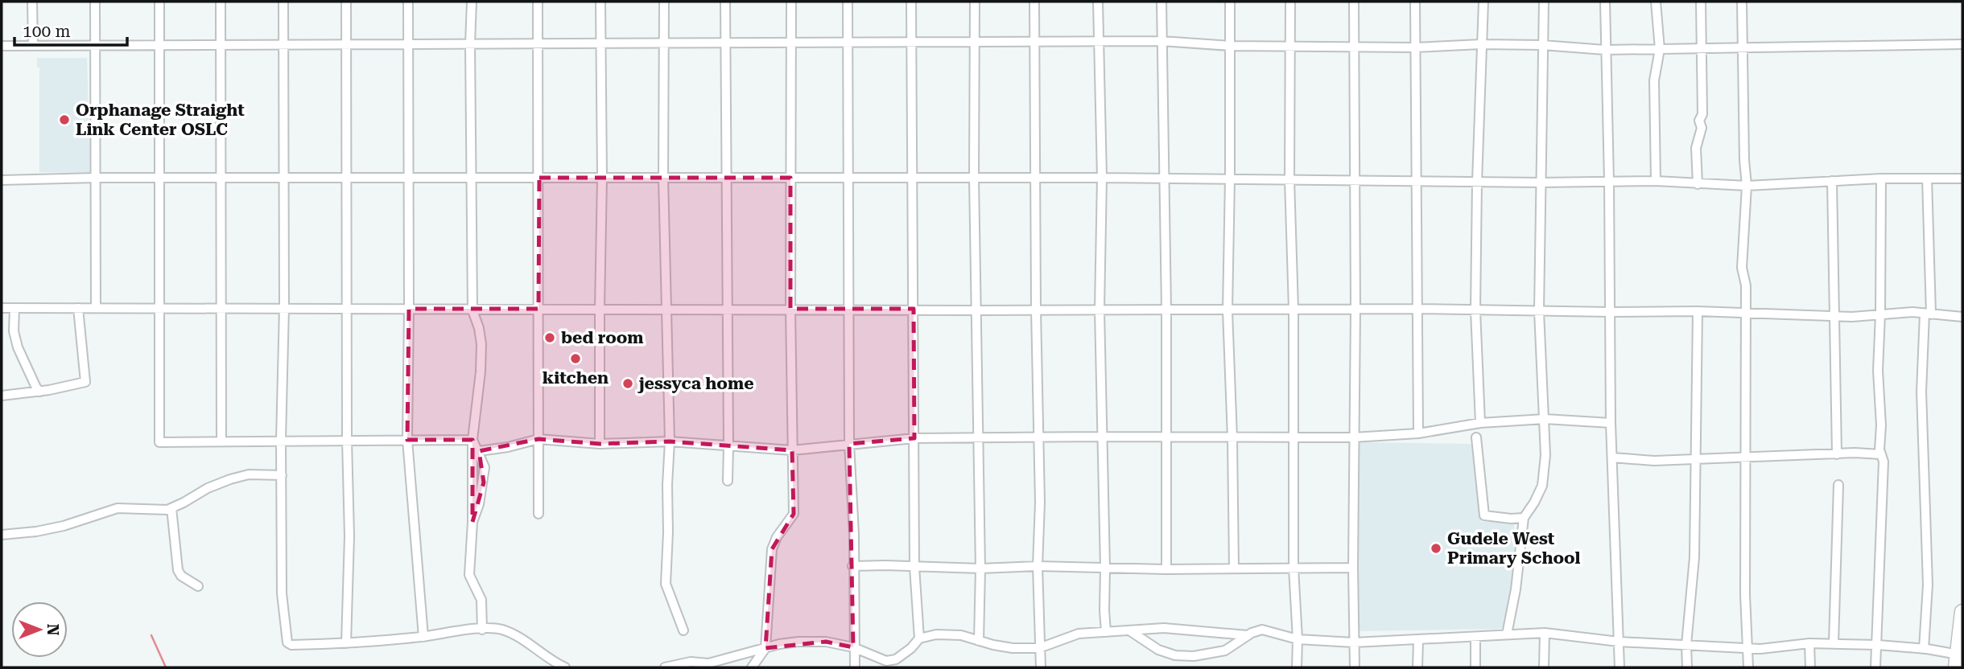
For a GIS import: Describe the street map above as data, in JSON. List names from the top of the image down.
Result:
{
  "places": [
    "Orphanage Straight Link Center OSLC",
    "bed room",
    "kitchen",
    "jessyca home",
    "Gudele West Primary School"
  ],
  "scale_bar": "100 m",
  "north": "right"
}
